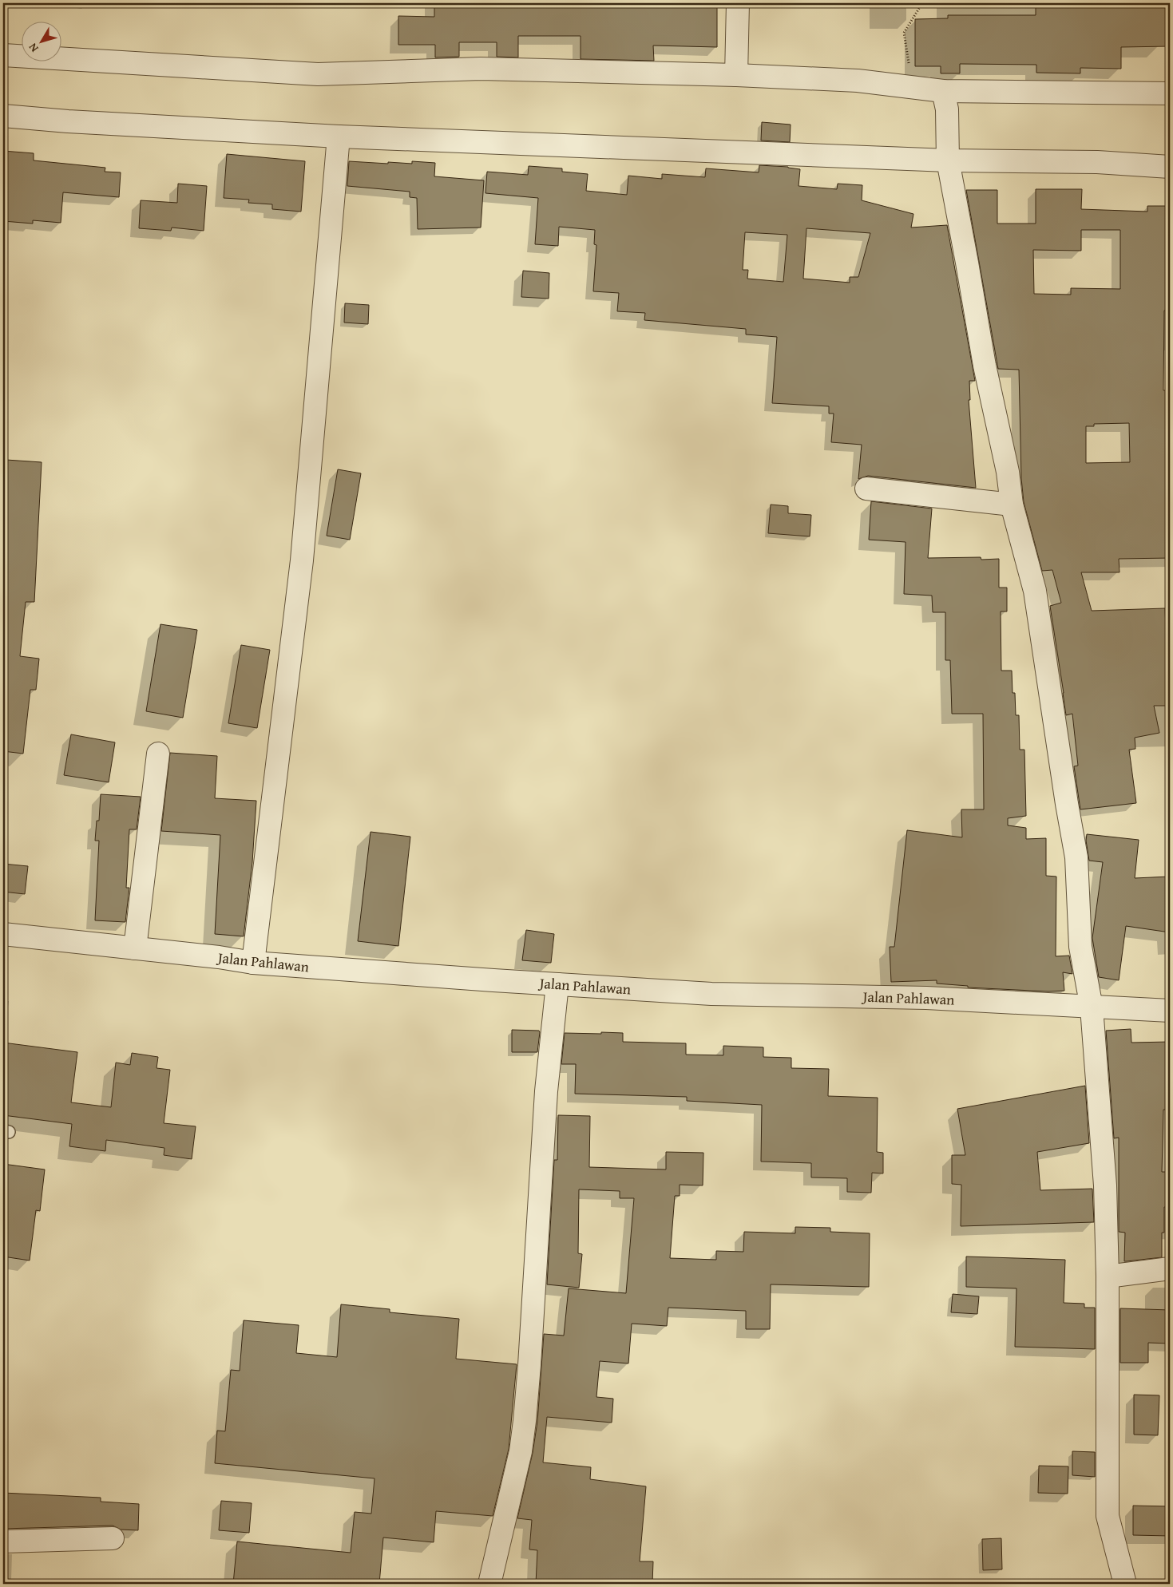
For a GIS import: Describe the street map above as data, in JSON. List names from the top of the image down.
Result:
{
  "streets": {
    "street": ["Jalan Pahlawan"]
  },
  "north": "bottom left"
}
